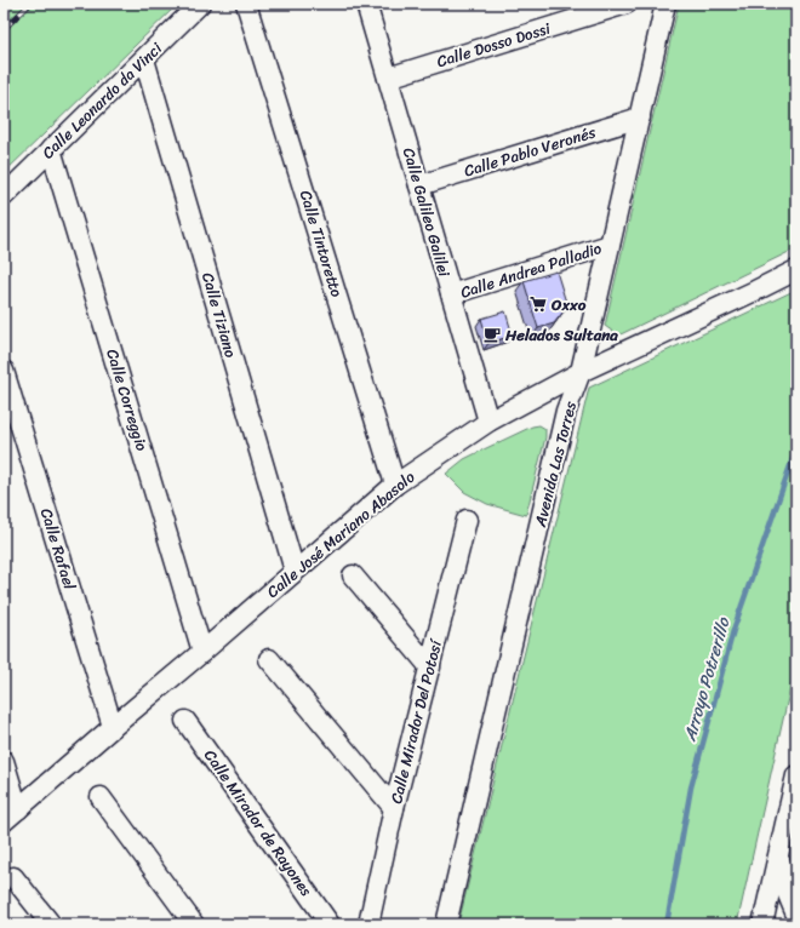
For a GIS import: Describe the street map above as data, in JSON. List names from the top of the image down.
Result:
{
  "streets": {
    "street": [
      "Calle Dosso Dossi",
      "Calle Leonardo da Vinci",
      "Calle Pablo Veronés",
      "Calle Galileo Galilei",
      "Calle Tintoretto",
      "Calle Andrea Palladio",
      "Calle Tiziano",
      "Calle Correggio",
      "Avenida Las Torres",
      "Calle José Mariano Abasolo",
      "Calle Rafael",
      "Calle Mirador Del Potosí",
      "Calle Mirador de Rayones"
    ]
  },
  "crossings": [
    ["Calle Dosso Dossi", "Calle Galileo Galilei"],
    ["Calle Leonardo da Vinci", "Calle Tiziano"],
    ["Calle Leonardo da Vinci", "Calle Correggio"],
    ["Calle Pablo Veronés", "Calle Galileo Galilei"],
    ["Calle Pablo Veronés", "Avenida Las Torres"],
    ["Calle Galileo Galilei", "Calle Andrea Palladio"],
    ["Calle Galileo Galilei", "Calle José Mariano Abasolo"],
    ["Calle Tintoretto", "Calle José Mariano Abasolo"],
    ["Calle Andrea Palladio", "Avenida Las Torres"],
    ["Calle Tiziano", "Calle José Mariano Abasolo"],
    ["Calle Correggio", "Calle José Mariano Abasolo"],
    ["Avenida Las Torres", "Calle José Mariano Abasolo"],
    ["Calle José Mariano Abasolo", "Calle Rafael"]
  ],
  "water": ["Arroyo Potrerillo"],
  "places": {
    "supermarket": ["Oxxo"],
    "cafe": ["Helados Sultana"]
  }
}
